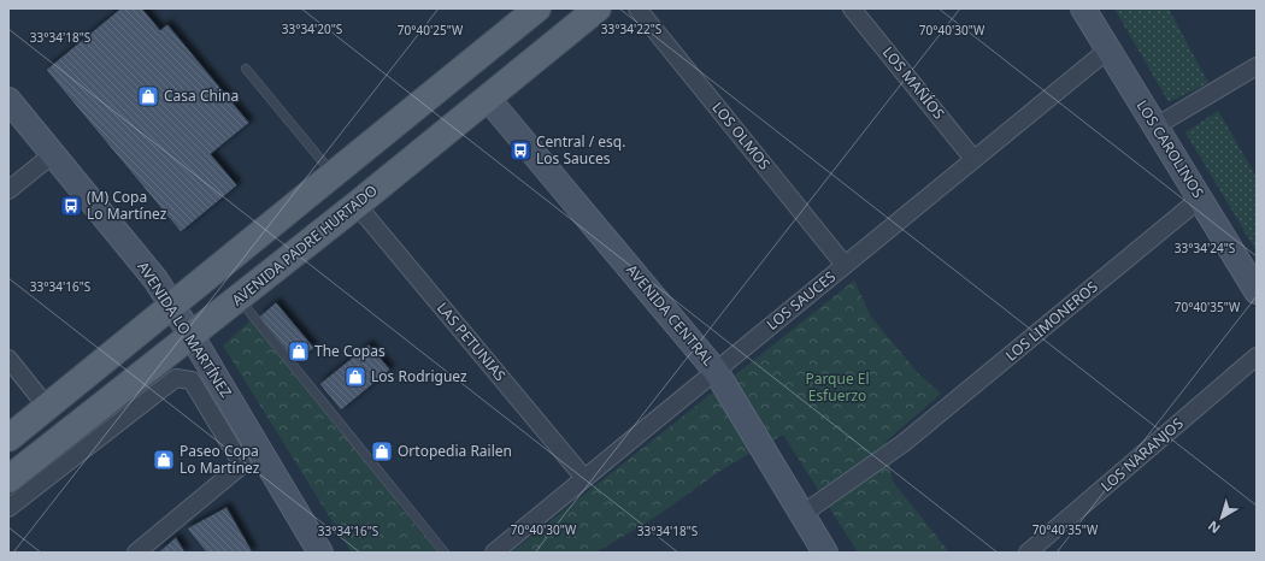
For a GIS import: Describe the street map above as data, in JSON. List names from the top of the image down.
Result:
{
  "streets": {
    "main road": [
      "LOS CAROLINOS",
      "AVENIDA PADRE HURTADO",
      "AVENIDA CENTRAL",
      "AVENIDA LO MARTÍNEZ"
    ],
    "street": [
      "LOS MAÑÍOS",
      "LOS OLMOS",
      "LOS SAUCES",
      "LOS LIMONEROS",
      "LAS PETUNIAS",
      "LOS NARANJOS"
    ]
  },
  "crossings": [
    ["LOS MAÑÍOS", "LOS SAUCES"],
    ["LOS OLMOS", "LOS SAUCES"],
    ["LOS CAROLINOS", "LOS SAUCES"],
    ["LOS CAROLINOS", "LOS LIMONEROS"],
    ["AVENIDA PADRE HURTADO", "AVENIDA CENTRAL"],
    ["AVENIDA PADRE HURTADO", "AVENIDA LO MARTÍNEZ"],
    ["AVENIDA PADRE HURTADO", "LAS PETUNIAS"],
    ["LOS SAUCES", "AVENIDA CENTRAL"],
    ["LOS SAUCES", "LAS PETUNIAS"],
    ["AVENIDA CENTRAL", "LOS LIMONEROS"]
  ],
  "parks": ["Parque El Esfuerzo"],
  "places": {
    "shop": [
      "Casa China",
      "The Copas",
      "Los Rodriguez",
      "Ortopedia Railen",
      "Paseo Copa Lo Martínez"
    ],
    "bus stop": ["Central / esq. Los Sauces", "(M) Copa Lo Martínez"]
  },
  "north": "bottom left",
  "coordinates": [
    "33°34'20\"S",
    "33°34'22\"S",
    "70°40'25\"W",
    "70°40'30\"W",
    "33°34'18\"S",
    "33°34'24\"S",
    "33°34'16\"S",
    "70°40'35\"W"
  ]
}
